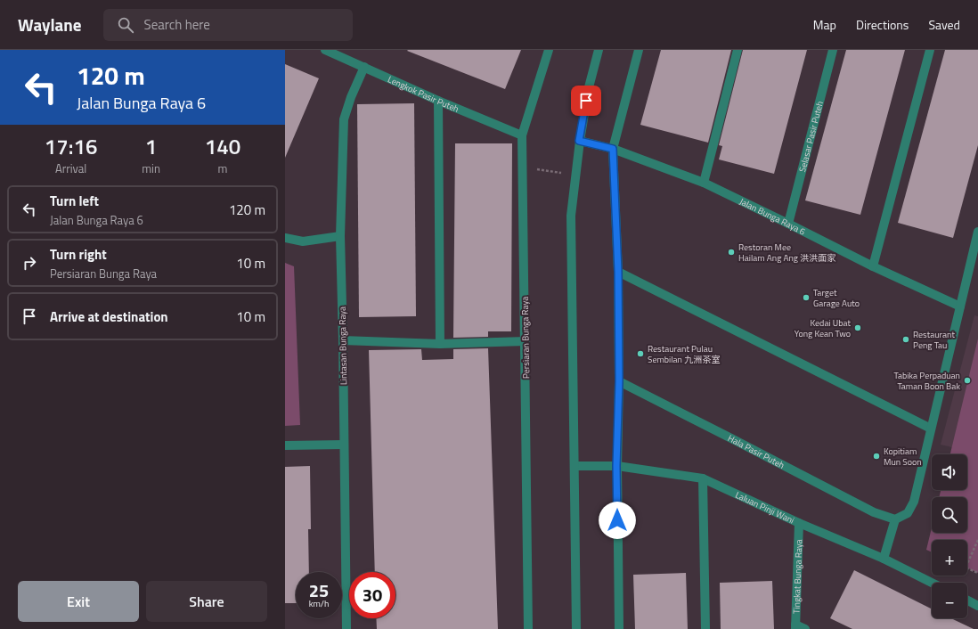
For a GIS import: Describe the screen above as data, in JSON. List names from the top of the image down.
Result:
{
  "streets": {
    "street": [
      "Lengkok Pasir Puteh",
      "Selasar Pasir Puteh",
      "Jalan Bunga Raya 6",
      "Persiaran Bunga Raya",
      "Lintasan Bunga Raya",
      "Hala Pasir Puteh",
      "Laluan Pinji Wani",
      "Tingkat Bunga Raya"
    ]
  },
  "crossings": [
    ["Lengkok Pasir Puteh", "Persiaran Bunga Raya"],
    ["Lengkok Pasir Puteh", "Lintasan Bunga Raya"],
    ["Selasar Pasir Puteh", "Jalan Bunga Raya 6"],
    ["Laluan Pinji Wani", "Tingkat Bunga Raya"]
  ],
  "places": [
    "Restoran Mee Hailam Ang Ang 洪洪面家",
    "Target Garage Auto",
    "Kedai Ubat Yong Kean Two",
    "Restaurant Peng Tau",
    "Restaurant Pulau Sembilan 九洲茶室",
    "Tabika Perpaduan Taman Boon Bak",
    "Kopitiam Mun Soon"
  ],
  "page": {
    "header": "Waylane",
    "search": "Search here",
    "nav": ["Map", "Directions", "Saved"],
    "turn": ["120 m", "Jalan Bunga Raya 6"],
    "eta": [
      "17:16",
      "Arrival",
      "1",
      "min",
      "140",
      "m"
    ],
    "list": [
      {
        "name": "Turn left",
        "note": "Jalan Bunga Raya 6",
        "value": "120 m"
      },
      {
        "name": "Turn right",
        "note": "Persiaran Bunga Raya",
        "value": "10 m"
      },
      {
        "name": "Arrive at destination",
        "value": "10 m"
      }
    ],
    "map_buttons": ["+", "−"],
    "speed": "25 km/h",
    "limit": "30",
    "buttons": ["Exit", "Share"]
  }
}
